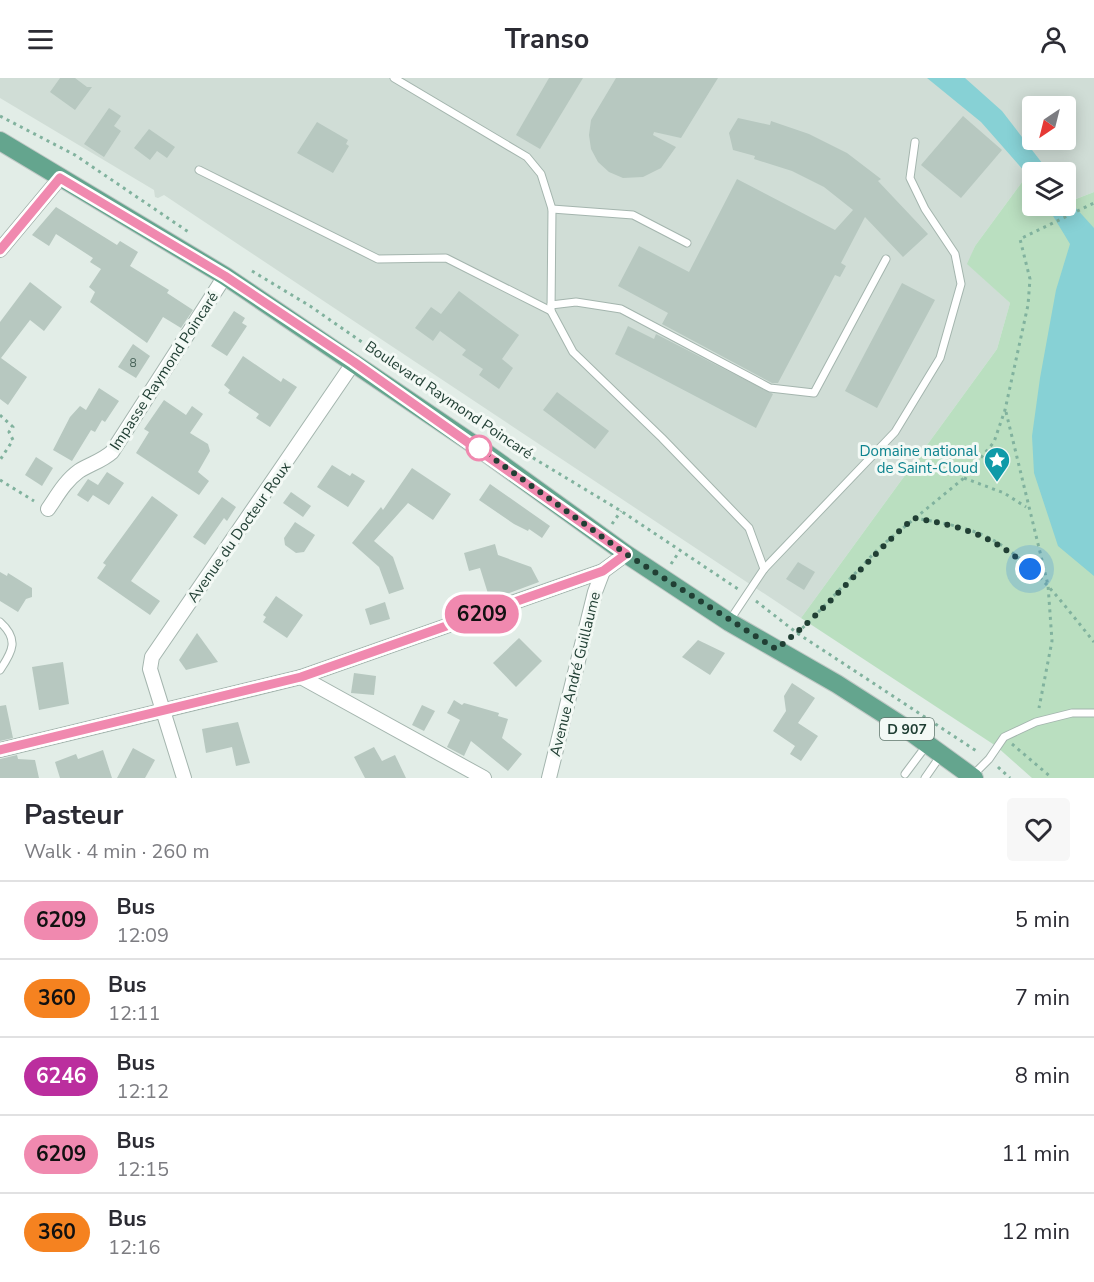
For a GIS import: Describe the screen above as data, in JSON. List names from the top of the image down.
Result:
{
  "streets": {
    "main road": ["Boulevard Raymond Poincaré", "D 907"],
    "street": ["Impasse Raymond Poincaré", "Avenue du Docteur Roux", "Avenue André Guillaume"]
  },
  "crossings": [
    ["Impasse Raymond Poincaré", "Boulevard Raymond Poincaré"],
    ["Boulevard Raymond Poincaré", "Avenue du Docteur Roux"]
  ],
  "places": {
    "place": ["Domaine national de Saint-Cloud"]
  },
  "lines": ["bus line 6209"],
  "house_numbers": ["8"],
  "north": "bottom left",
  "page": {
    "header": "Transo",
    "on_map": "6209",
    "heading": ["Pasteur", "Walk · 4 min · 260 m"],
    "list": [
      {
        "mark": "6209",
        "name": "Bus",
        "note": "12:09",
        "value": "5 min"
      },
      {
        "mark": "360",
        "name": "Bus",
        "note": "12:11",
        "value": "7 min"
      },
      {
        "mark": "6246",
        "name": "Bus",
        "note": "12:12",
        "value": "8 min"
      },
      {
        "mark": "6209",
        "name": "Bus",
        "note": "12:15",
        "value": "11 min"
      },
      {
        "mark": "360",
        "name": "Bus",
        "note": "12:16",
        "value": "12 min"
      }
    ]
  }
}
